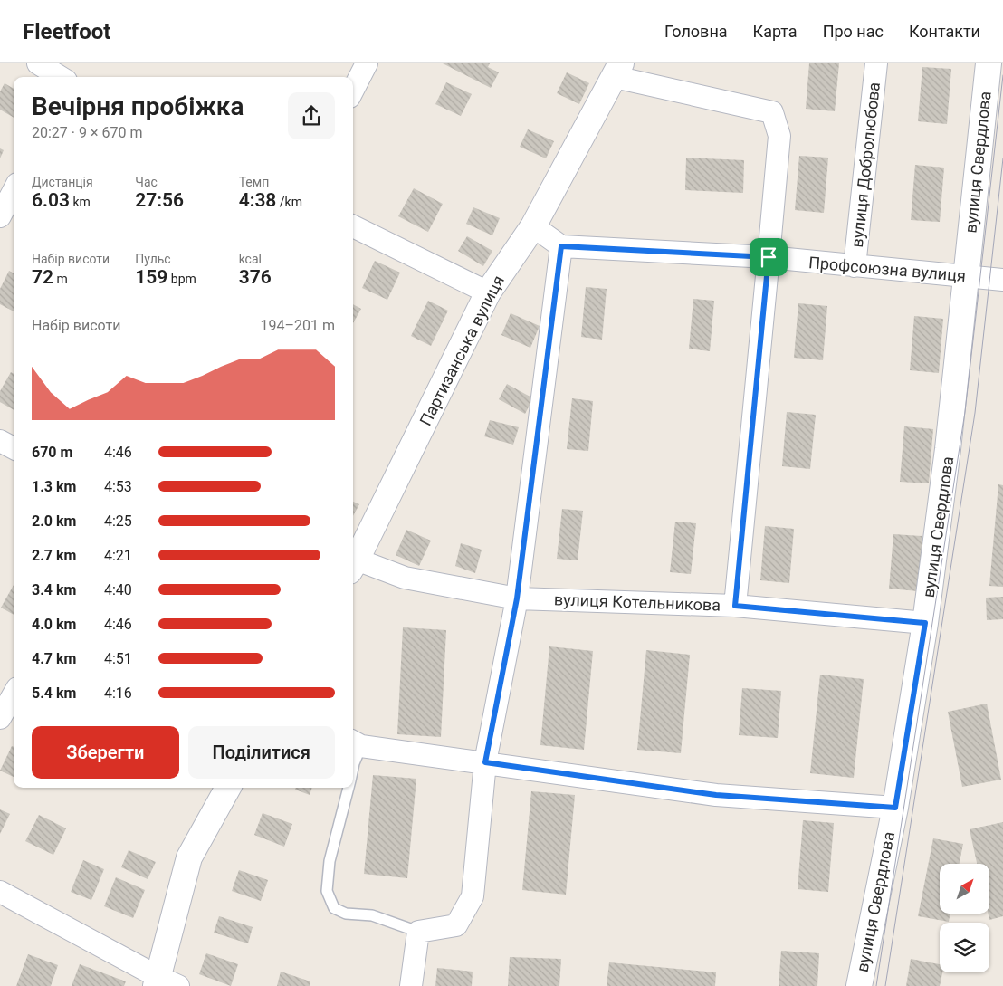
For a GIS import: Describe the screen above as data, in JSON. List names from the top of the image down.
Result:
{
  "streets": {
    "street": [
      "вулиця Свердлова",
      "вулиця Добролюбова",
      "Профсоюзна вулиця",
      "Партизанська вулиця",
      "вулиця Котельникова"
    ]
  },
  "crossings": [
    ["вулиця Свердлова", "Профсоюзна вулиця"],
    ["вулиця Свердлова", "вулиця Котельникова"],
    ["вулиця Добролюбова", "Профсоюзна вулиця"],
    ["Партизанська вулиця", "вулиця Котельникова"]
  ],
  "north": "top right",
  "page": {
    "header": "Fleetfoot",
    "nav": [
      "Головна",
      "Карта",
      "Про нас",
      "Контакти"
    ],
    "heading": ["Вечірня пробіжка", "20:27 · 9 × 670 m"],
    "stats": [
      ["Дистанція", "6.03 km"],
      ["Час", "27:56"],
      ["Темп", "4:38 /km"],
      ["Набір висоти", "72 m"],
      ["Пульс", "159 bpm"],
      ["kcal", "376"]
    ],
    "chart": ["Набір висоти", "194–201 m"],
    "list": [
      {
        "name": "670 m",
        "note": "4:46"
      },
      {
        "name": "1.3 km",
        "note": "4:53"
      },
      {
        "name": "2.0 km",
        "note": "4:25"
      },
      {
        "name": "2.7 km",
        "note": "4:21"
      },
      {
        "name": "3.4 km",
        "note": "4:40"
      },
      {
        "name": "4.0 km",
        "note": "4:46"
      },
      {
        "name": "4.7 km",
        "note": "4:51"
      },
      {
        "name": "5.4 km",
        "note": "4:16"
      }
    ],
    "buttons": ["Зберегти", "Поділитися"]
  }
}
